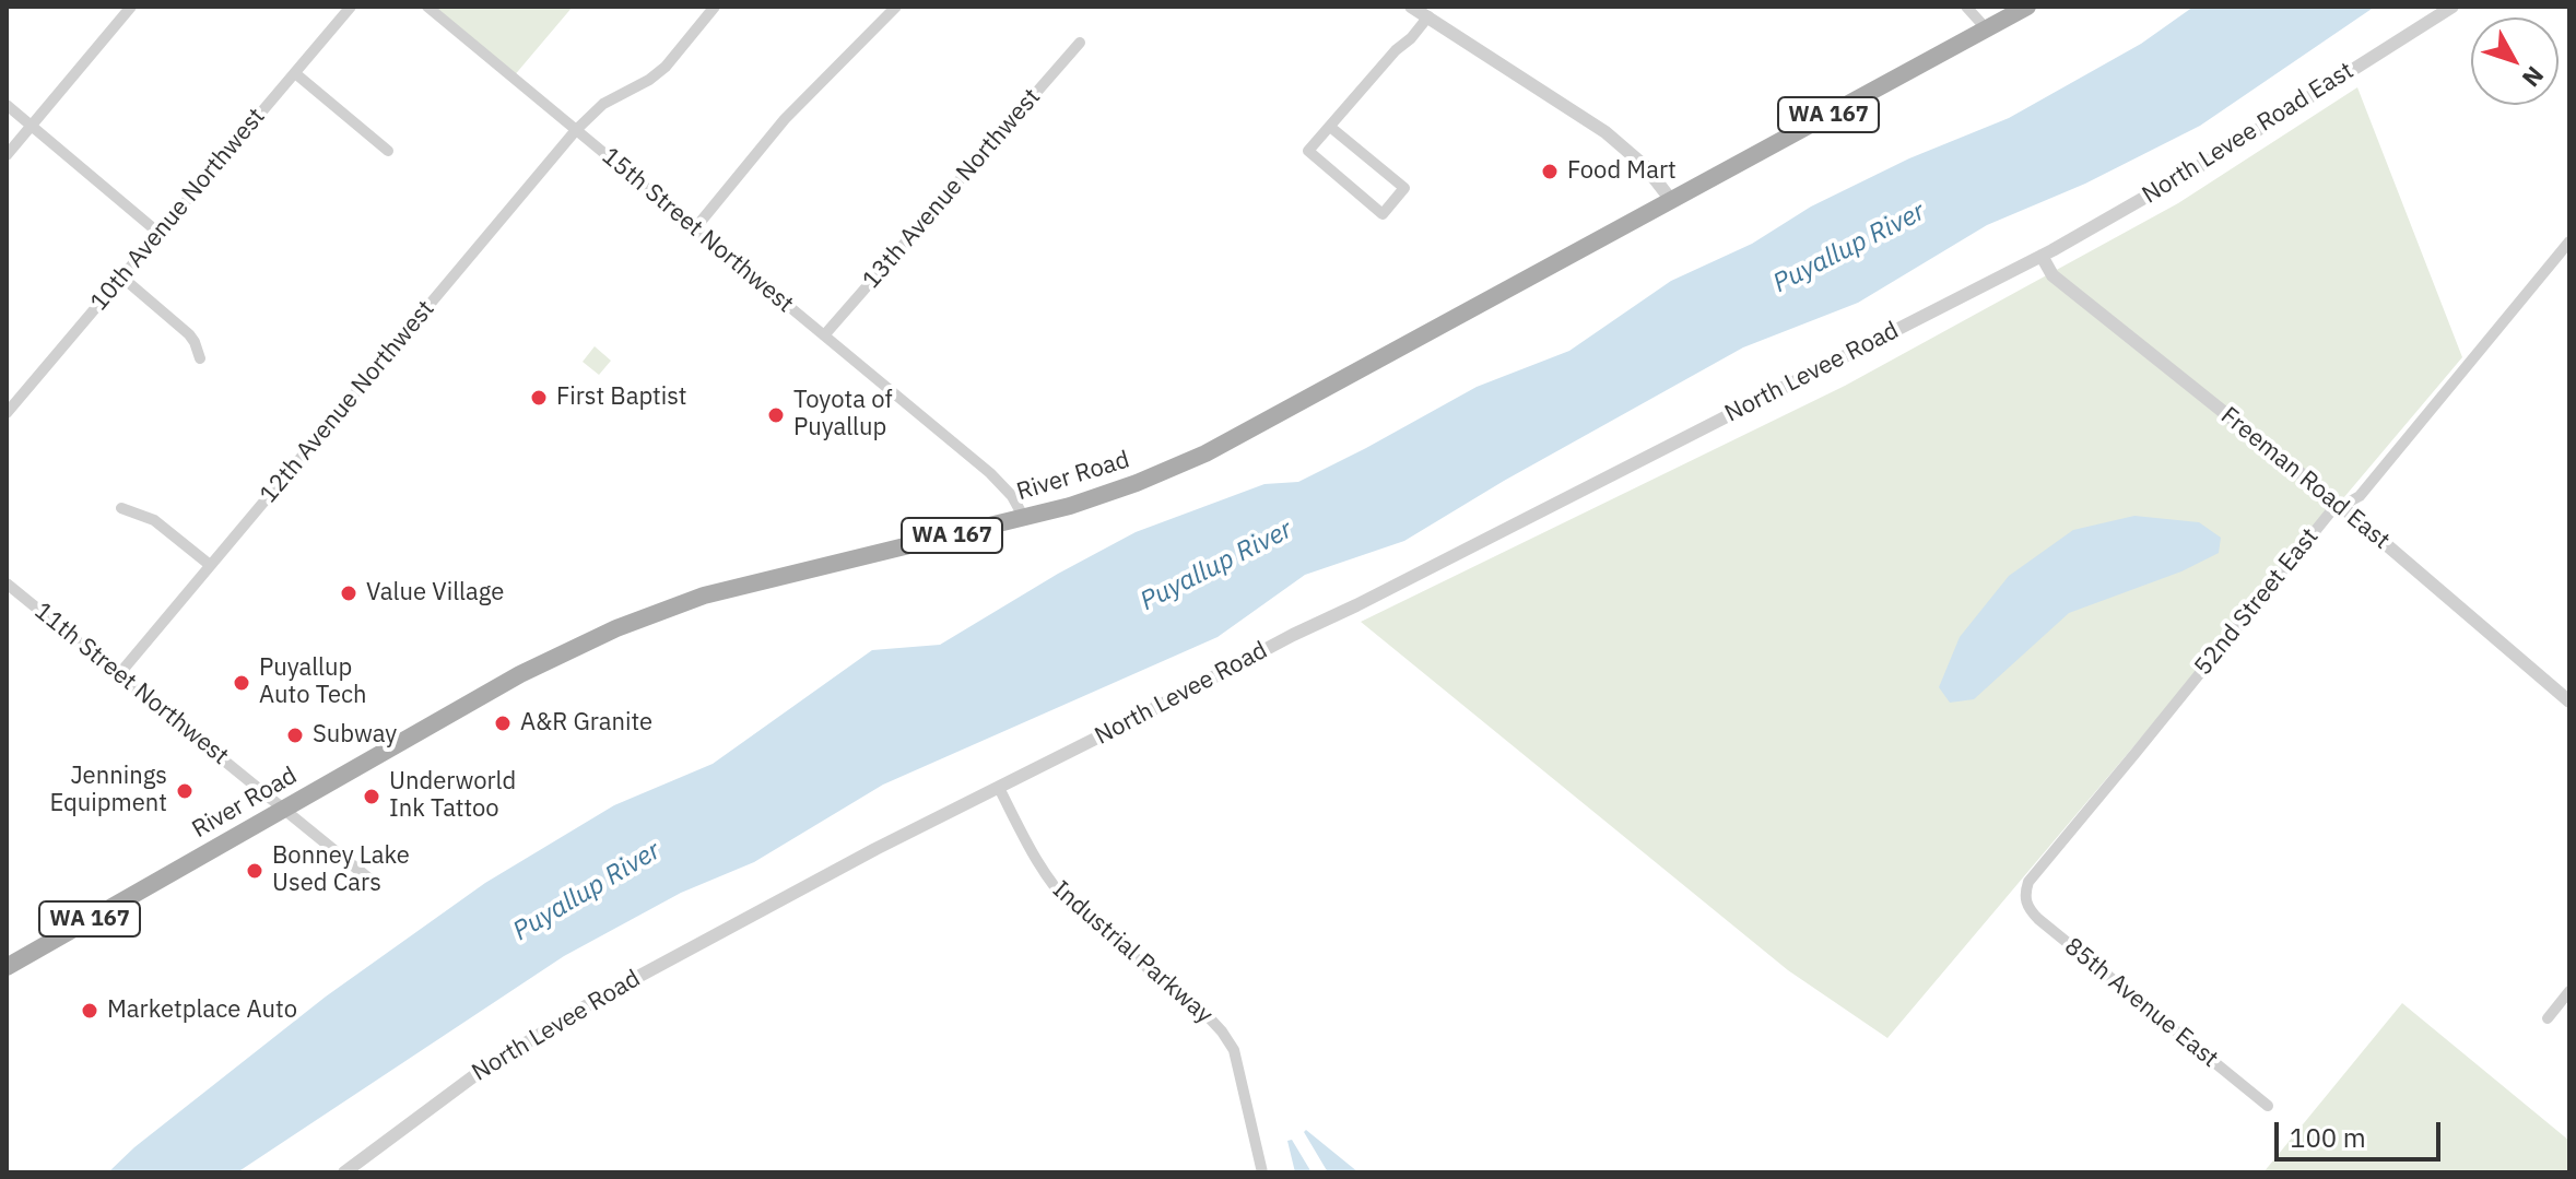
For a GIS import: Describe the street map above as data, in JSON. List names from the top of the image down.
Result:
{
  "streets": {
    "main road": ["WA 167", "River Road"],
    "street": [
      "North Levee Road East",
      "13th Avenue Northwest",
      "10th Avenue Northwest",
      "15th Street Northwest",
      "North Levee Road",
      "12th Avenue Northwest",
      "Freeman Road East",
      "52nd Street East",
      "11th Street Northwest",
      "Industrial Parkway",
      "85th Avenue East"
    ]
  },
  "crossings": [
    ["WA 167", "River Road"],
    ["North Levee Road East", "North Levee Road"],
    ["North Levee Road East", "Freeman Road East"],
    ["13th Avenue Northwest", "15th Street Northwest"],
    ["15th Street Northwest", "12th Avenue Northwest"],
    ["15th Street Northwest", "River Road"],
    ["North Levee Road", "Freeman Road East"],
    ["North Levee Road", "Industrial Parkway"],
    ["12th Avenue Northwest", "11th Street Northwest"],
    ["River Road", "11th Street Northwest"],
    ["Freeman Road East", "52nd Street East"],
    ["52nd Street East", "85th Avenue East"]
  ],
  "water": ["Puyallup River"],
  "places": [
    "Food Mart",
    "First Baptist",
    "Toyota of Puyallup",
    "Value Village",
    "Puyallup Auto Tech",
    "A&R Granite",
    "Subway",
    "Jennings Equipment",
    "Underworld Ink Tattoo",
    "Bonney Lake Used Cars",
    "Marketplace Auto"
  ],
  "scale_bar": "100 m",
  "north": "bottom right"
}
